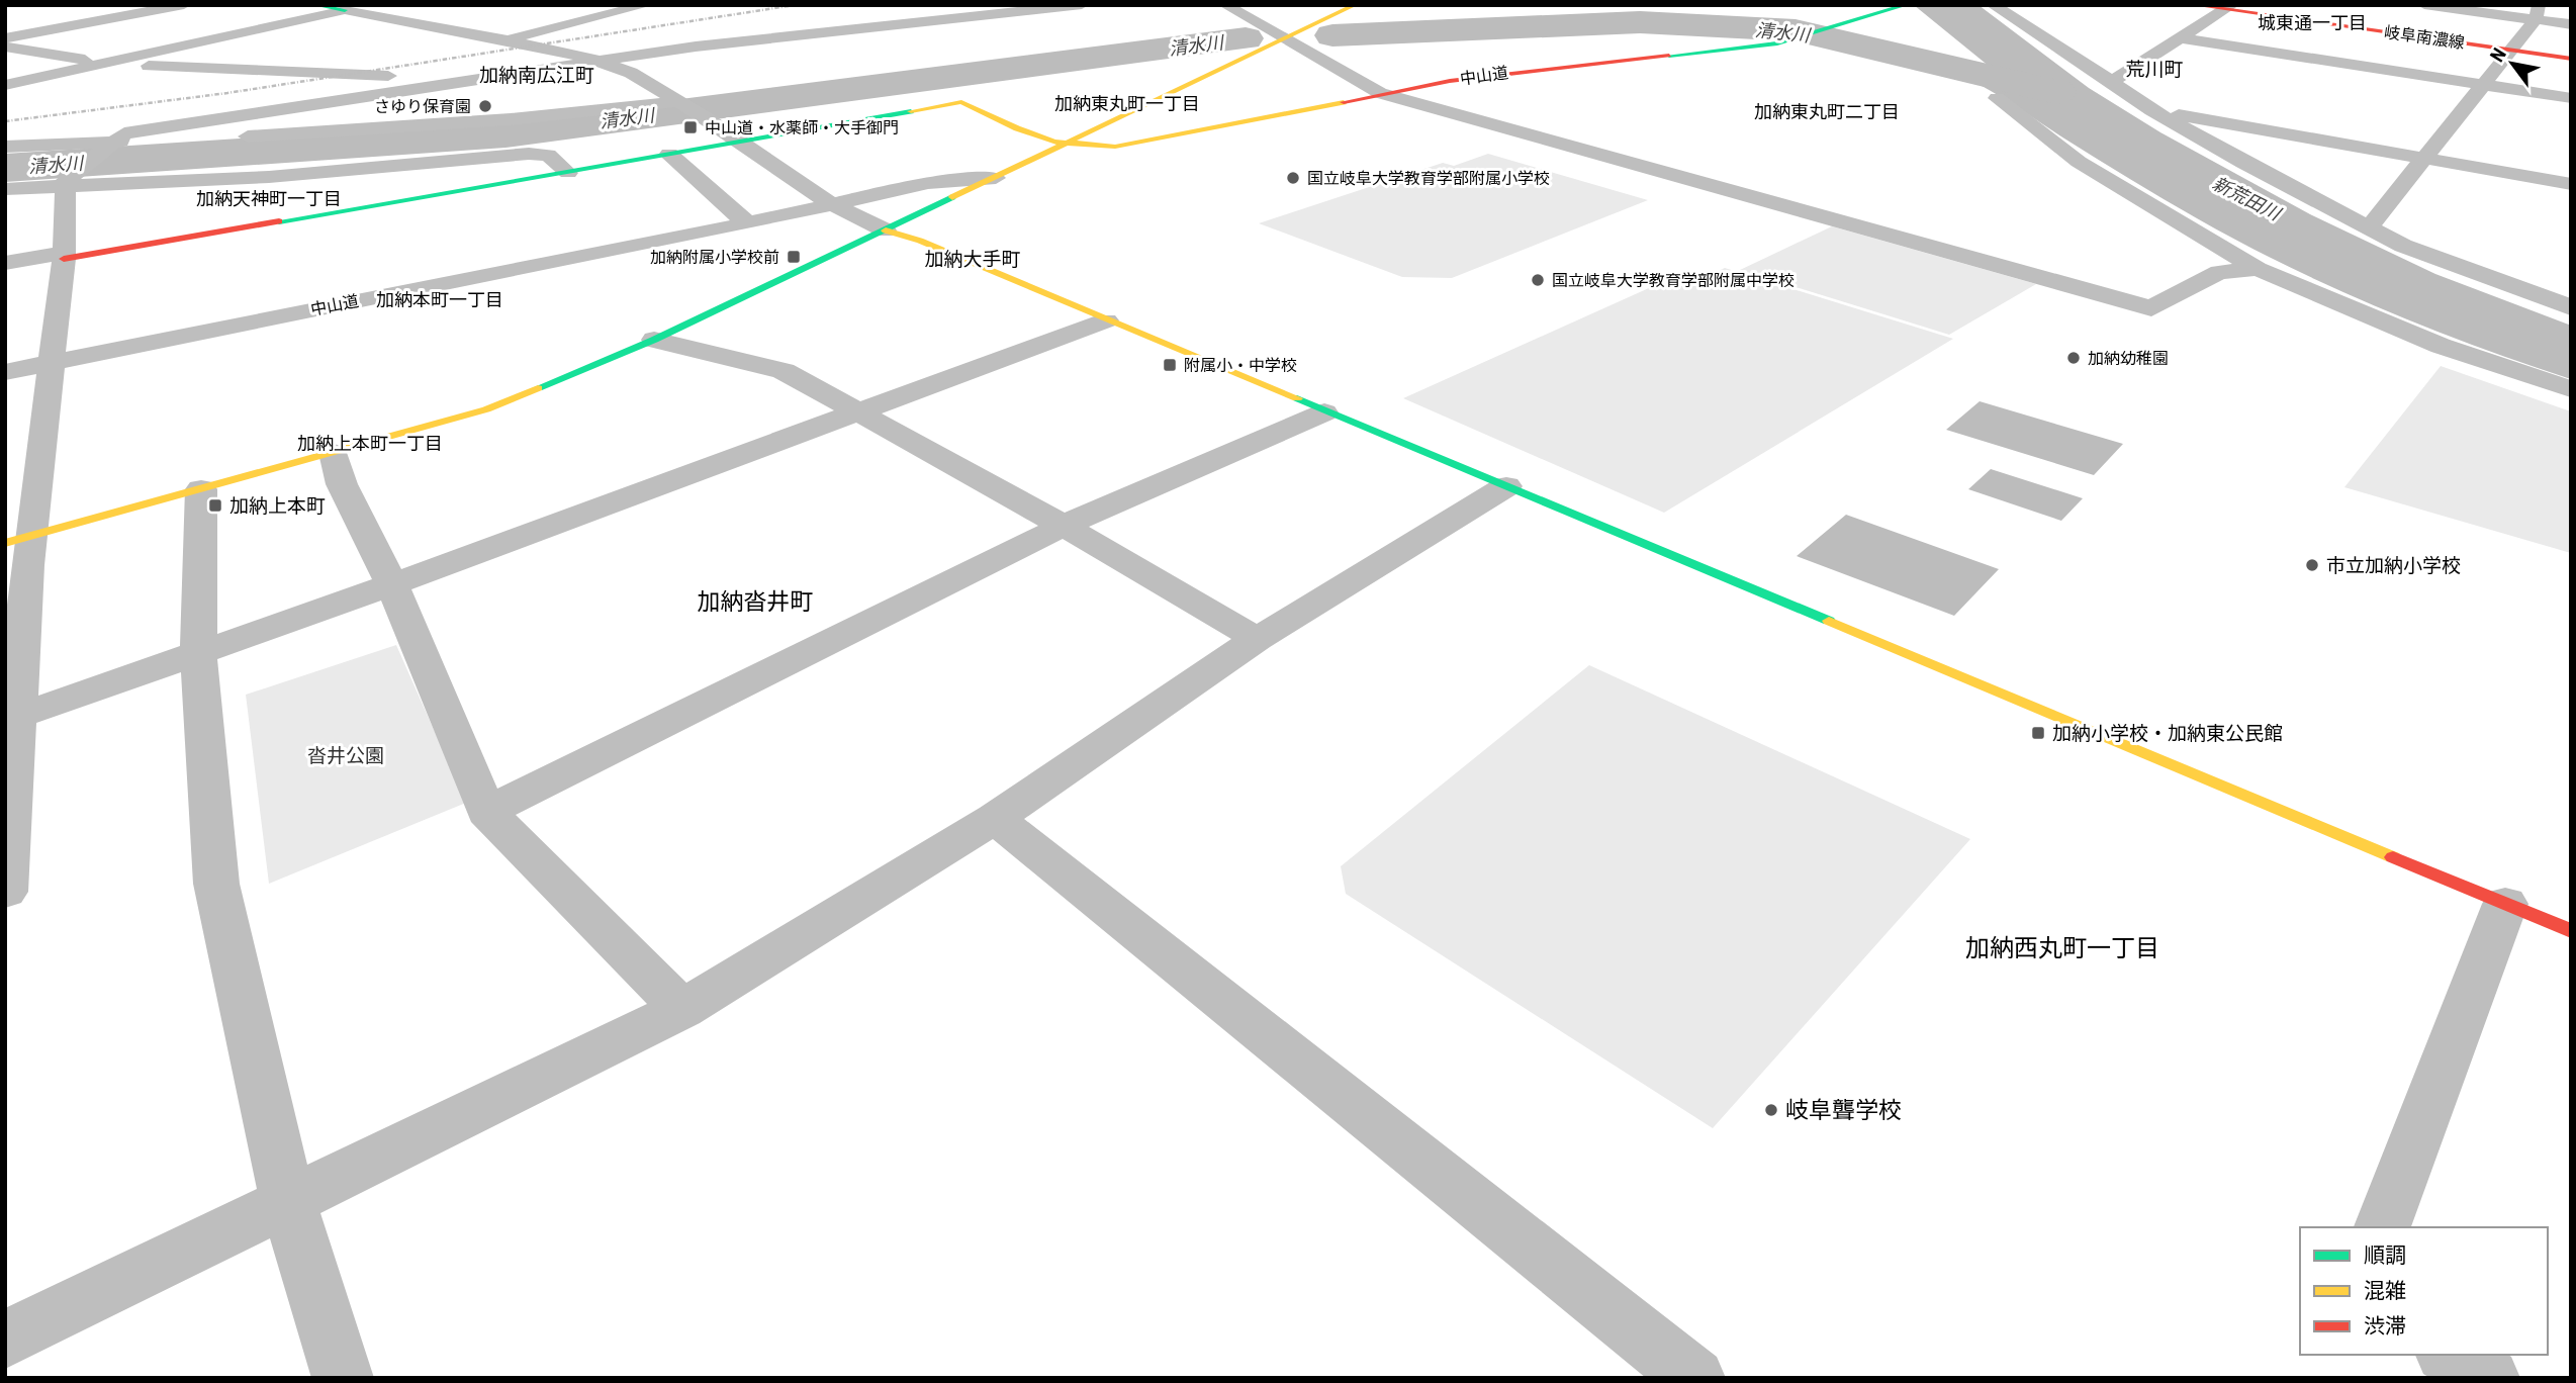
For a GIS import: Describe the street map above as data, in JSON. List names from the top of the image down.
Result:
{
  "streets": {
    "street": ["岐阜南濃線", "中山道"]
  },
  "districts": [
    "城東通一丁目",
    "荒川町",
    "加納南広江町",
    "加納東丸町一丁目",
    "加納東丸町二丁目",
    "加納天神町一丁目",
    "加納大手町",
    "加納本町一丁目",
    "加納上本町一丁目",
    "加納沓井町",
    "加納西丸町一丁目"
  ],
  "water": ["清水川", "新荒田川"],
  "parks": ["沓井公園"],
  "places": {
    "other": [
      "さゆり保育園",
      "国立岐阜大学教育学部附属小学校",
      "国立岐阜大学教育学部附属中学校",
      "加納幼稚園",
      "市立加納小学校",
      "岐阜聾学校"
    ],
    "transit": [
      "中山道・水薬師・大手御門",
      "加納附属小学校前",
      "附属小・中学校",
      "加納上本町",
      "加納小学校・加納東公民館"
    ]
  },
  "legend": ["順調", "混雑", "渋滞"],
  "north": "top left"
}
